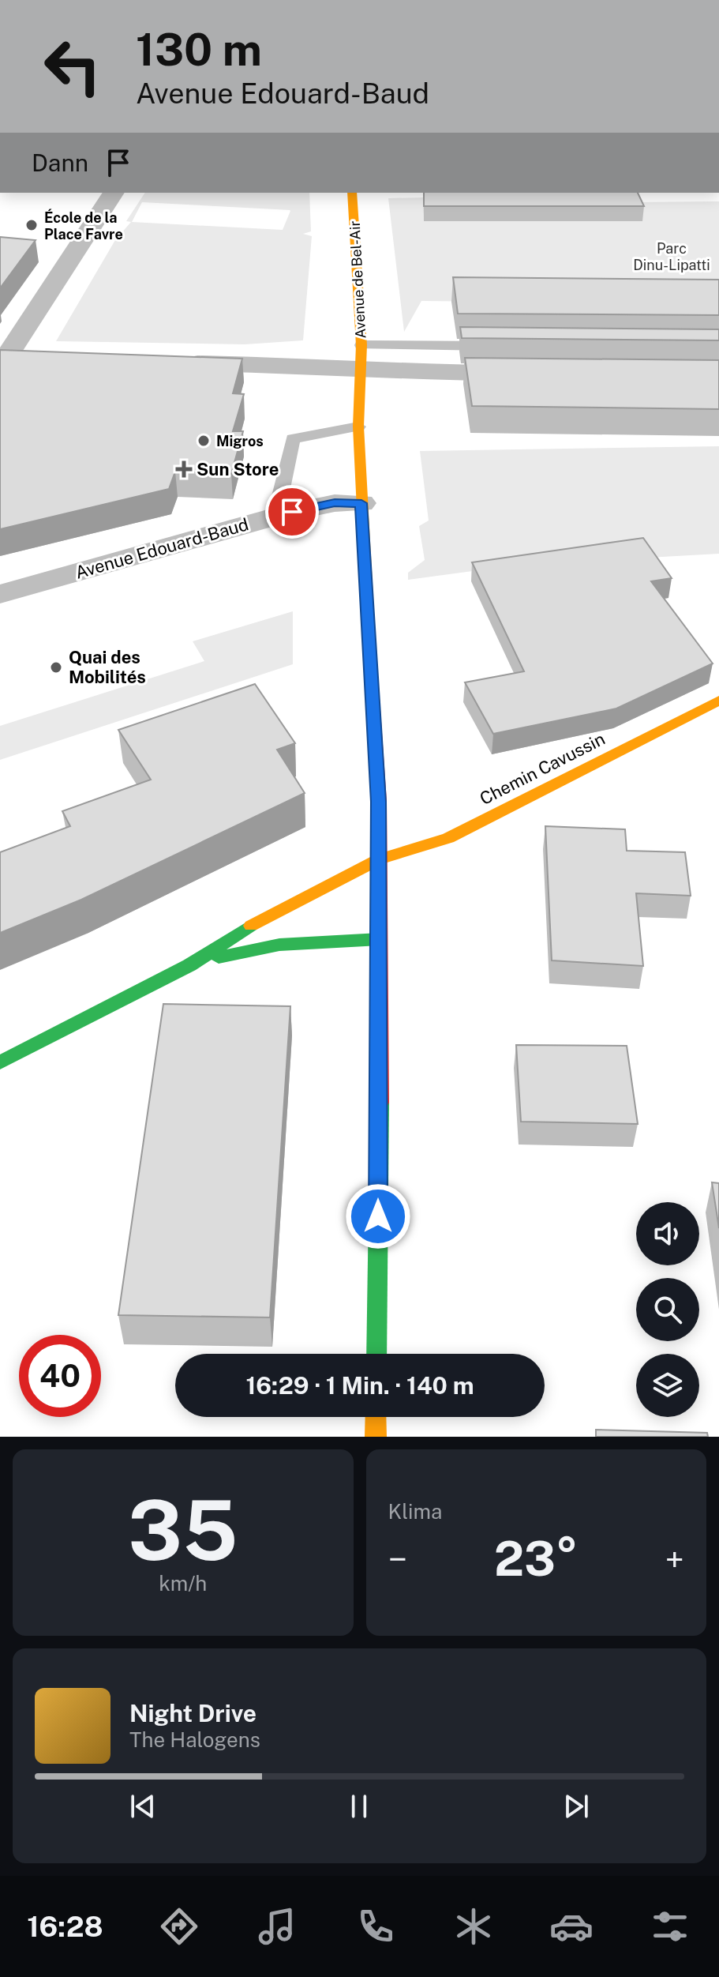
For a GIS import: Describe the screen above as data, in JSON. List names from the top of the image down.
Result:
{
  "streets": {
    "street": ["Avenue de Bel-Air", "Avenue Edouard-Baud", "Chemin Cavussin"]
  },
  "crossings": [
    ["Avenue de Bel-Air", "Avenue Edouard-Baud"],
    ["Avenue de Bel-Air", "Chemin Cavussin"]
  ],
  "parks": ["Parc Dinu-Lipatti"],
  "places": {
    "other": ["École de la Place Favre", "Migros", "Quai des Mobilités"],
    "health": ["Sun Store"]
  },
  "page": {
    "turn": ["130 m", "Avenue Edouard-Baud"],
    "then": "Dann",
    "limit": "40",
    "trip": "16:29 · 1 Min. · 140 m",
    "tile": [
      ["35", "km/h"],
      "Klima"
    ],
    "heat": ["−", "23°", "+"],
    "song": ["Night Drive", "The Halogens"],
    "tabs": "16:28"
  }
}
